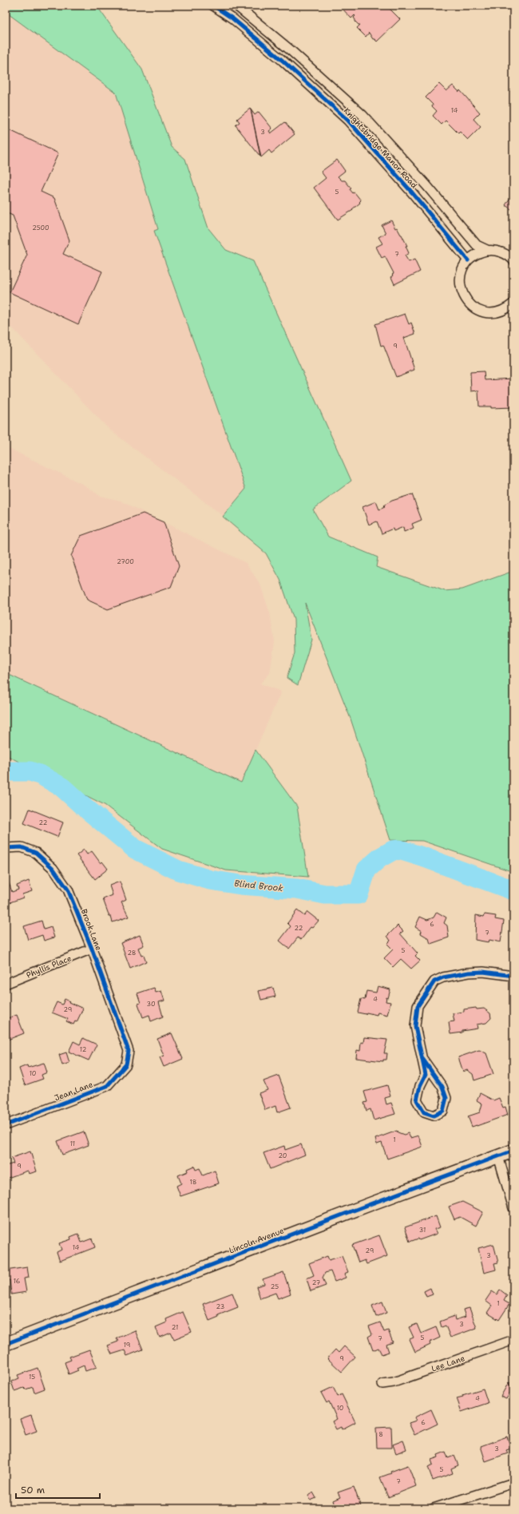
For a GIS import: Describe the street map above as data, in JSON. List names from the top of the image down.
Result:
{
  "streets": {
    "street": [
      "Knightsbridge Manor Road",
      "Brook Lane",
      "Phyllis Place",
      "Jean Lane",
      "Lincoln Avenue",
      "Lee Lane"
    ]
  },
  "crossings": [
    ["Brook Lane", "Phyllis Place"],
    ["Brook Lane", "Jean Lane"]
  ],
  "water": ["Blind Brook"],
  "house_numbers": [
    "14",
    "3",
    "5",
    "2500",
    "7",
    "9",
    "2700",
    "22",
    "6",
    "22",
    "7",
    "5",
    "28",
    "4",
    "30",
    "29",
    "12",
    "10",
    "1",
    "11",
    "20",
    "9",
    "18",
    "31",
    "14",
    "29",
    "3",
    "16",
    "27",
    "25",
    "1",
    "23",
    "3",
    "21",
    "5",
    "7",
    "19",
    "9",
    "15",
    "4",
    "10",
    "6",
    "8",
    "3",
    "5",
    "7"
  ],
  "scale_bar": "50 m"
}
